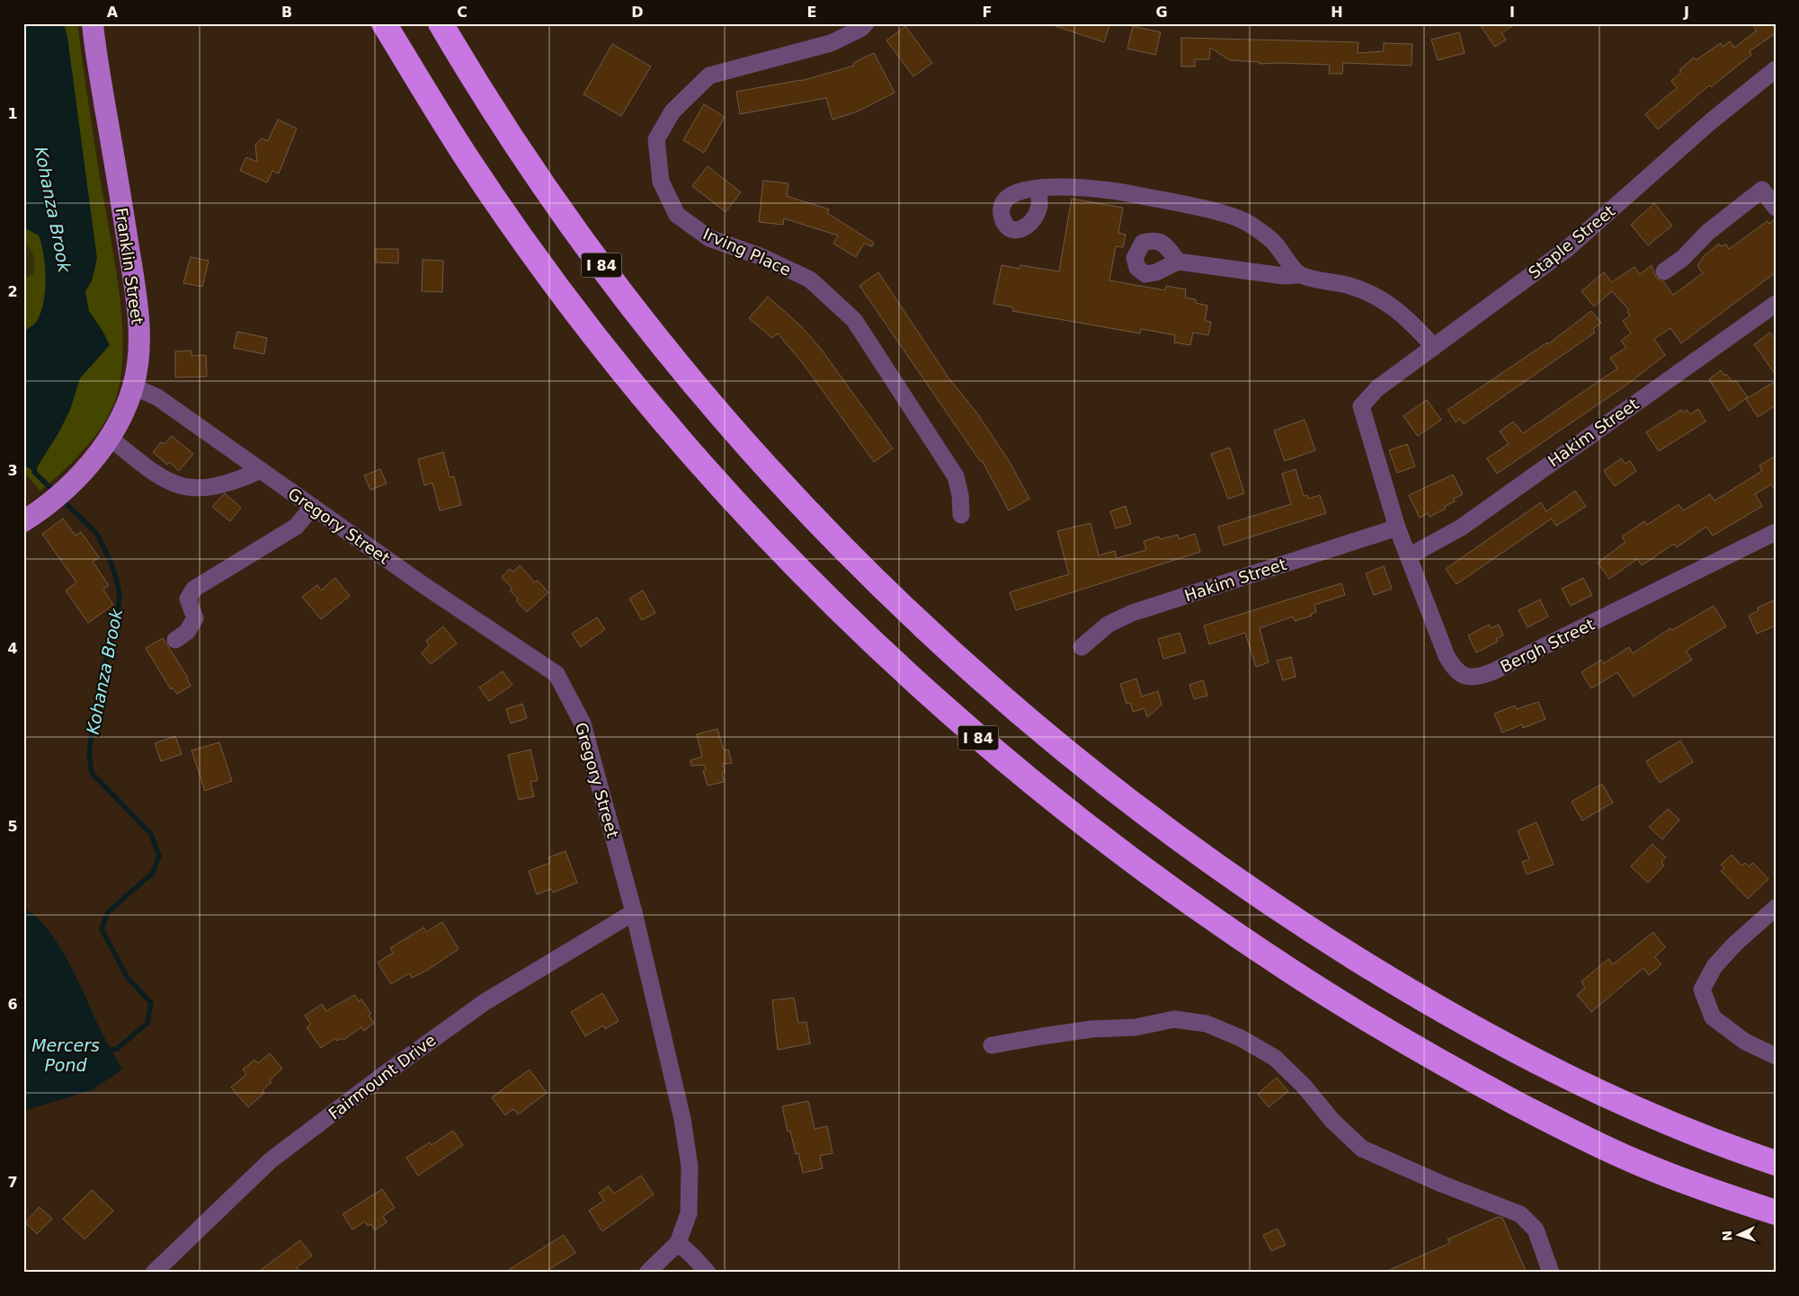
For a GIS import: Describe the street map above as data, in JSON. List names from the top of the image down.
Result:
{
  "streets": {
    "highway": ["I 84"],
    "main road": ["Franklin Street"],
    "street": [
      "Staple Street",
      "Irving Place",
      "Hakim Street",
      "Gregory Street",
      "Bergh Street",
      "Fairmount Drive"
    ]
  },
  "crossings": [
    ["Staple Street", "Bergh Street"],
    ["Franklin Street", "Gregory Street"],
    ["Hakim Street", "Bergh Street"],
    ["Gregory Street", "Fairmount Drive"]
  ],
  "water": ["Kohanza Brook", "Mercers Pond"],
  "north": "left",
  "grid": {
    "columns": [
      "A",
      "B",
      "C",
      "D",
      "E",
      "F",
      "G",
      "H",
      "I",
      "J"
    ],
    "rows": [
      "1",
      "2",
      "3",
      "4",
      "5",
      "6",
      "7"
    ]
  }
}
